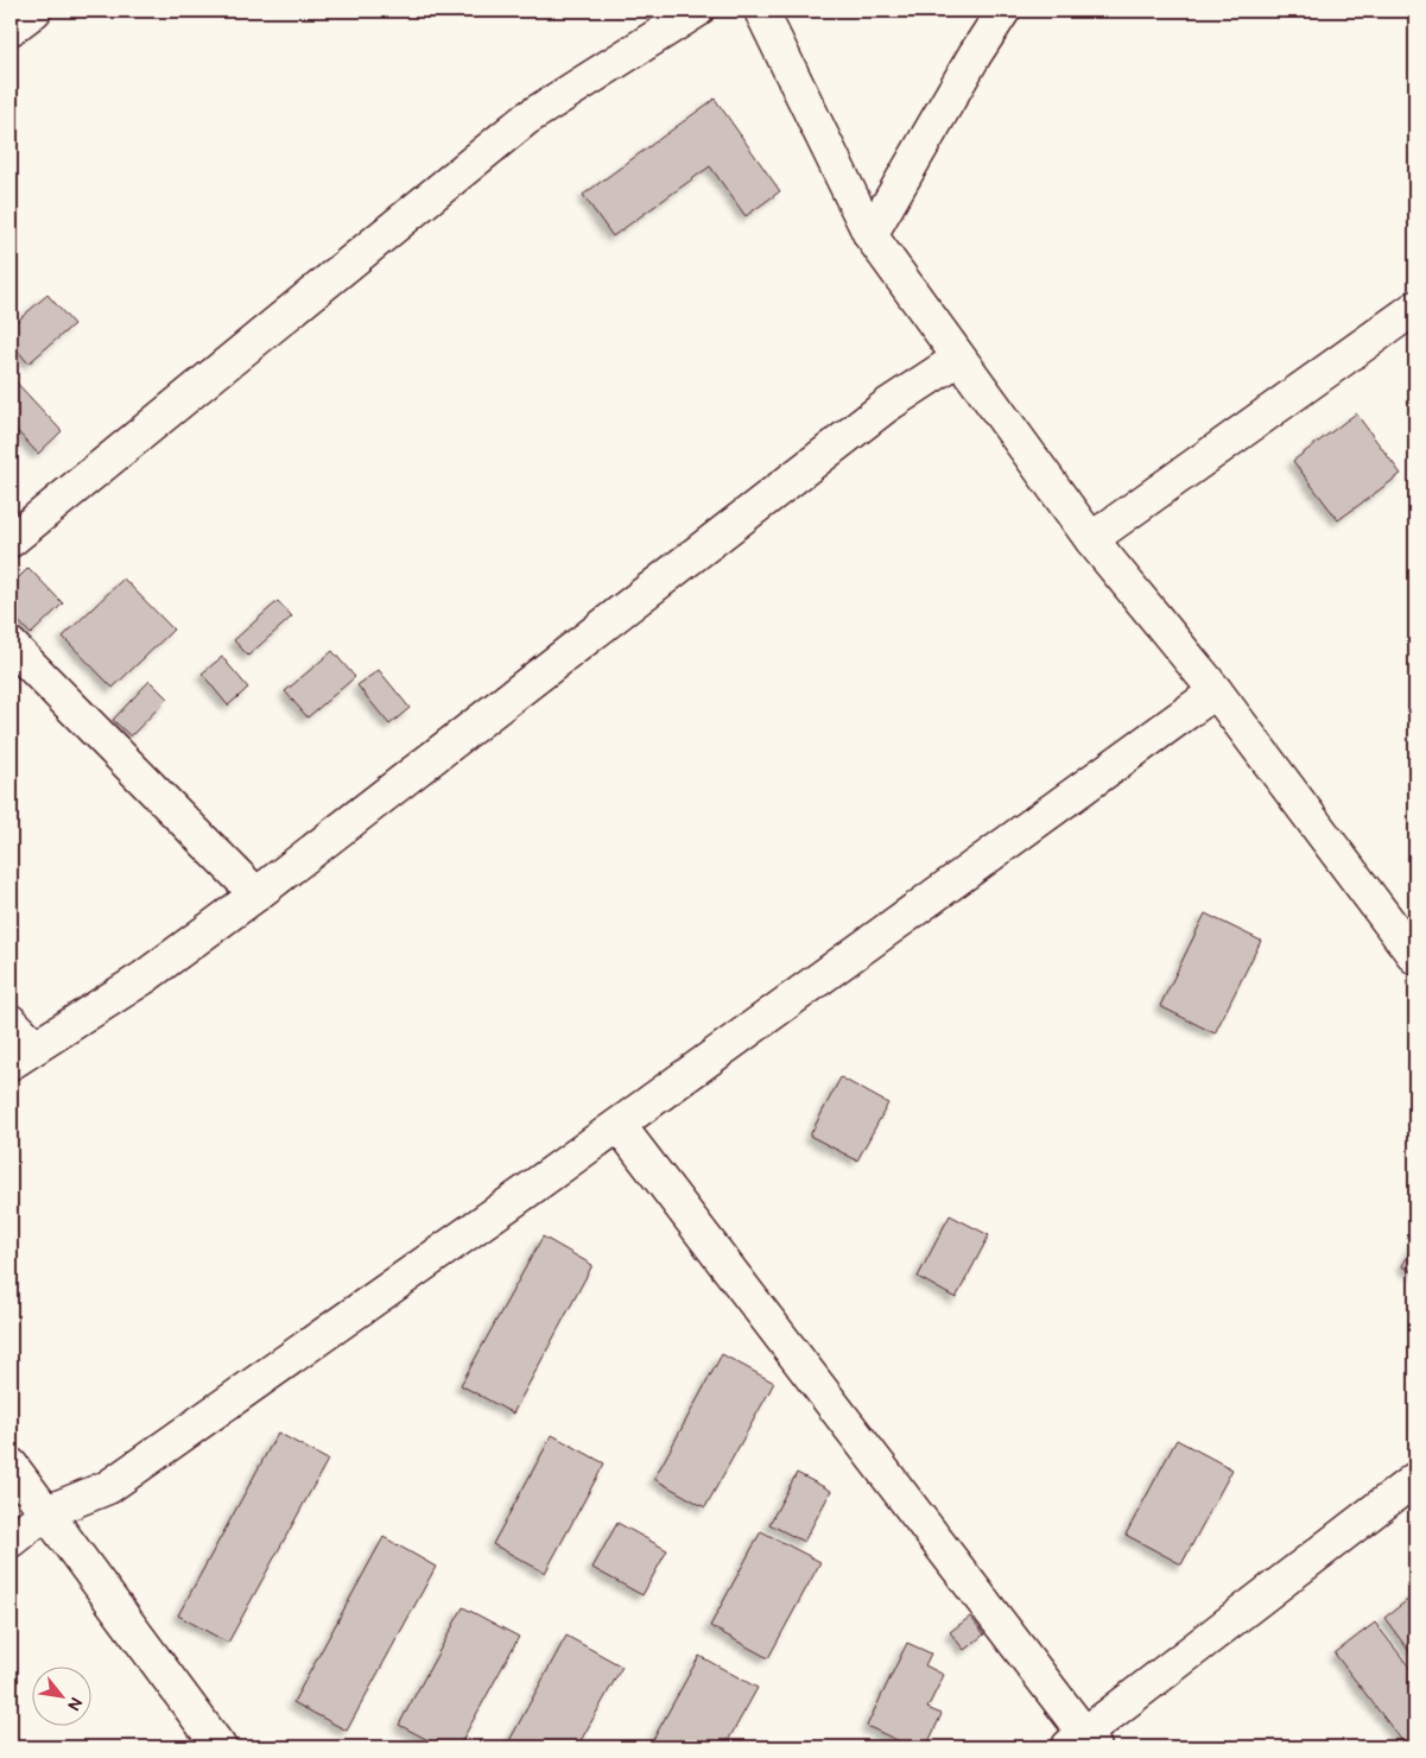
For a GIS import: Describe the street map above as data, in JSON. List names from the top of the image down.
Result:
{
  "north": "bottom right"
}
